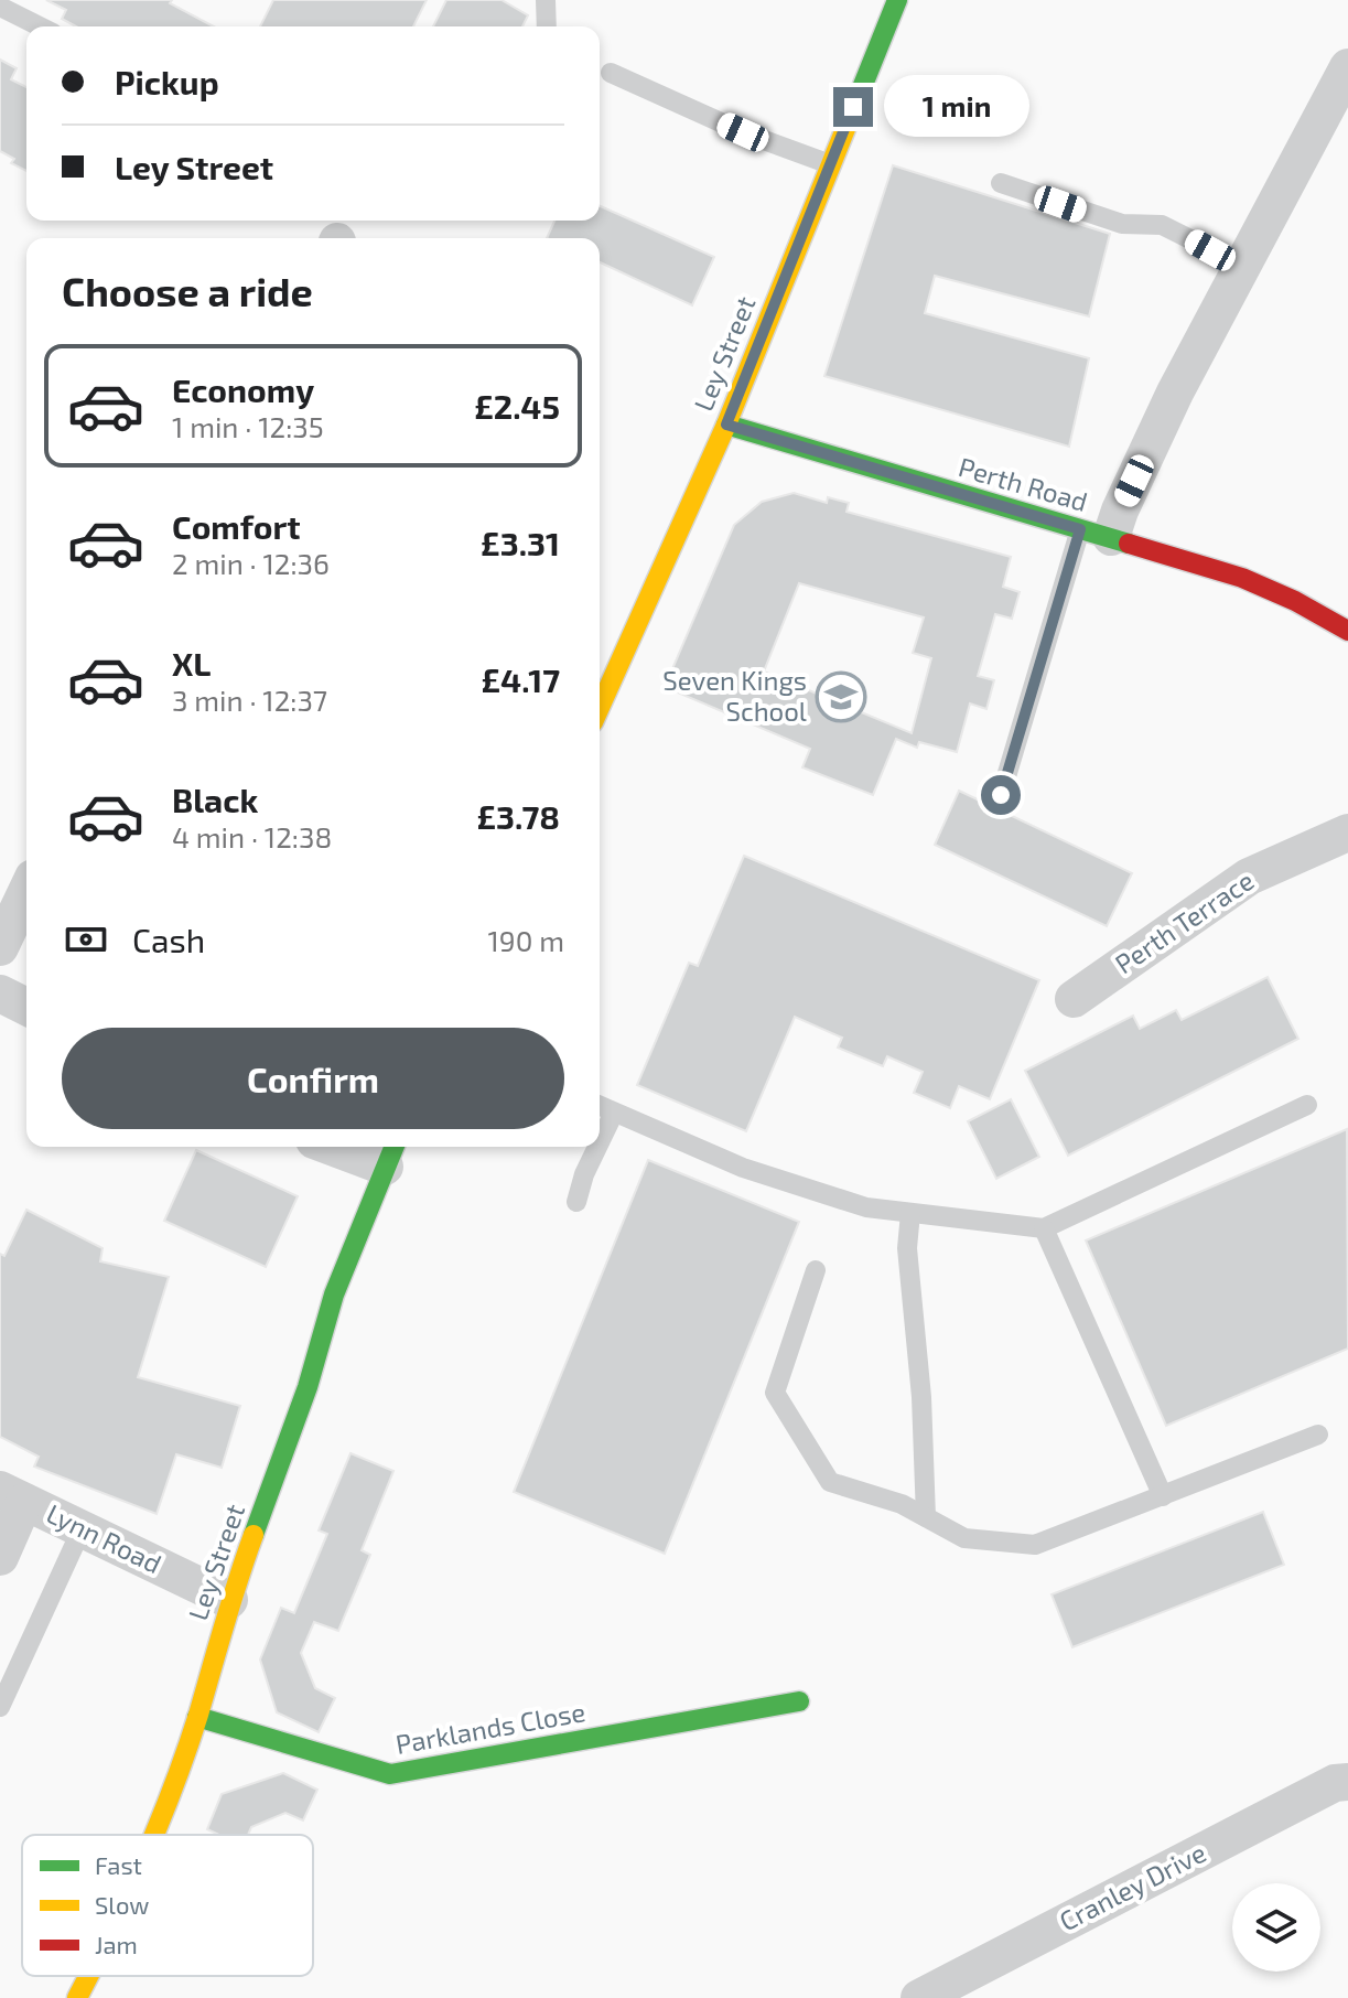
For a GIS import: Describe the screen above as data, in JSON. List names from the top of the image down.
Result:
{
  "streets": {
    "street": [
      "Ley Street",
      "Perth Road",
      "Perth Terrace",
      "Lynn Road",
      "Parklands Close",
      "Cranley Drive"
    ]
  },
  "crossings": [
    ["Ley Street", "Perth Road"],
    ["Ley Street", "Lynn Road"],
    ["Ley Street", "Parklands Close"]
  ],
  "places": {
    "school or university": ["Seven Kings School"]
  },
  "legend": ["Fast", "Slow", "Jam"],
  "page": {
    "banner": ["Pickup", "Ley Street"],
    "bubble": "1 min",
    "heading": "Choose a ride",
    "list": [
      {
        "name": "Economy",
        "note": "1 min · 12:35",
        "value": "£2.45"
      },
      {
        "name": "Comfort",
        "note": "2 min · 12:36",
        "value": "£3.31"
      },
      {
        "name": "XL",
        "note": "3 min · 12:37",
        "value": "£4.17"
      },
      {
        "name": "Black",
        "note": "4 min · 12:38",
        "value": "£3.78"
      }
    ],
    "pay": ["Cash", "190 m"],
    "buttons": "Confirm"
  }
}
